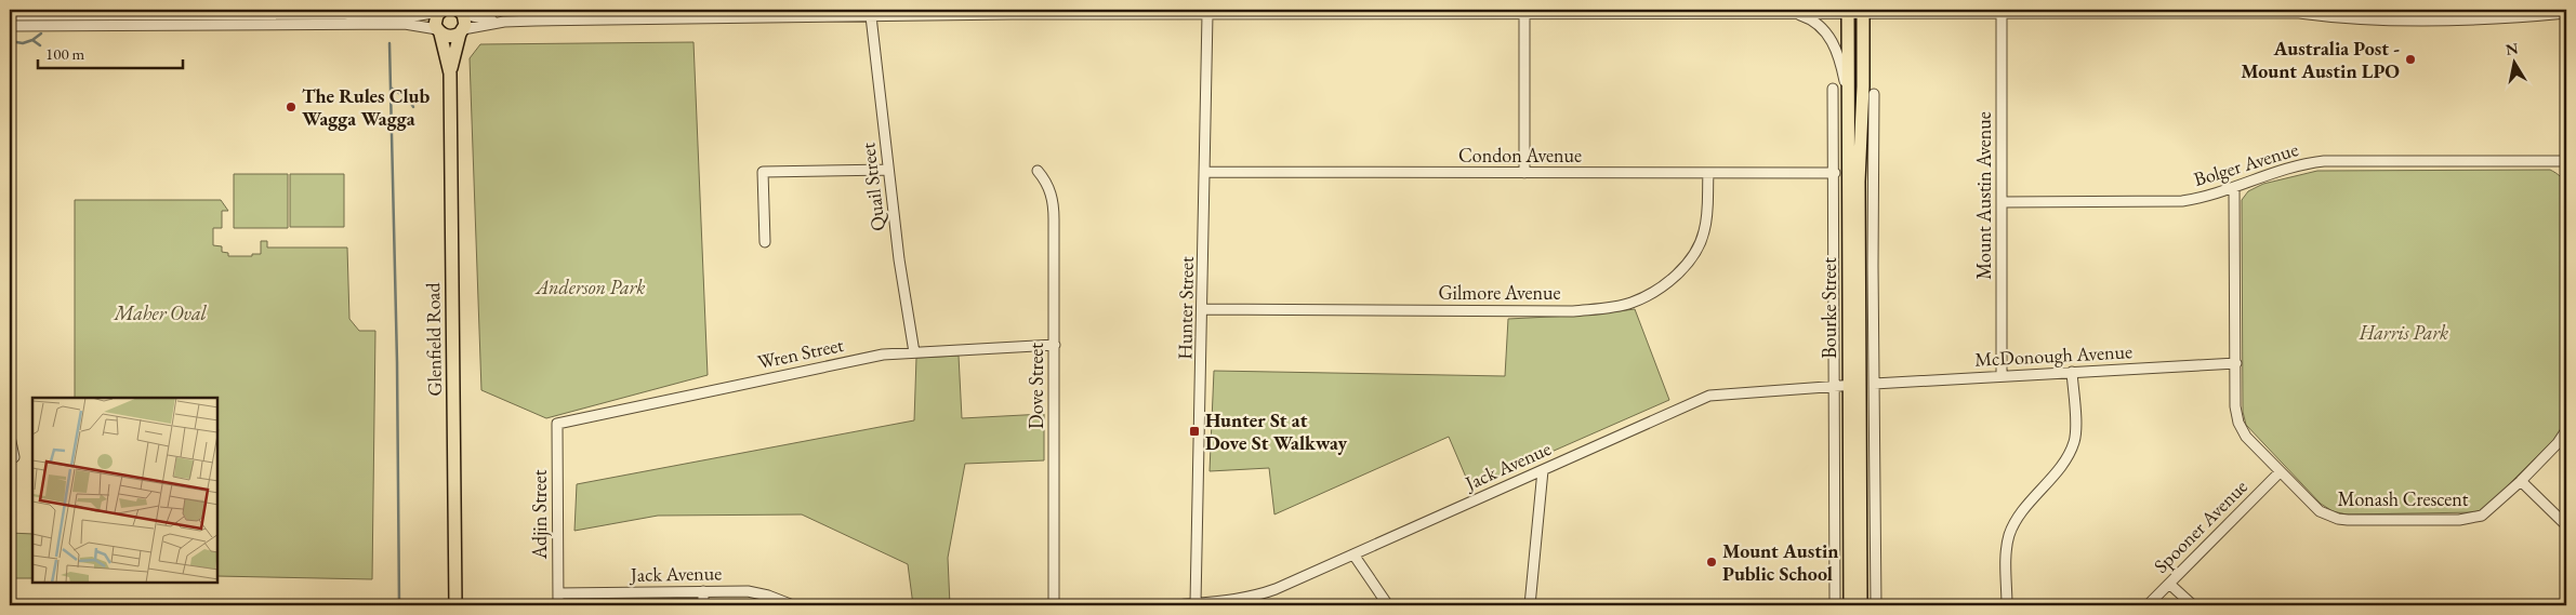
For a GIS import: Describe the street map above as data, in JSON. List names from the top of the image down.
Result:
{
  "streets": {
    "main road": ["Bourke Street", "Glenfield Road"],
    "street": [
      "Condon Avenue",
      "Bolger Avenue",
      "Quail Street",
      "Mount Austin Avenue",
      "Gilmore Avenue",
      "Hunter Street",
      "Wren Street",
      "McDonough Avenue",
      "Dove Street",
      "Jack Avenue",
      "Monash Crescent",
      "Adjin Street",
      "Spooner Avenue"
    ]
  },
  "crossings": [
    ["Condon Avenue", "Gilmore Avenue"],
    ["Condon Avenue", "Hunter Street"],
    ["Condon Avenue", "Bourke Street"],
    ["Bolger Avenue", "Mount Austin Avenue"],
    ["Bolger Avenue", "Monash Crescent"],
    ["Quail Street", "Wren Street"],
    ["Mount Austin Avenue", "McDonough Avenue"],
    ["Gilmore Avenue", "Hunter Street"],
    ["Hunter Street", "Jack Avenue"],
    ["Bourke Street", "Jack Avenue"],
    ["Wren Street", "Dove Street"],
    ["Wren Street", "Adjin Street"],
    ["McDonough Avenue", "Monash Crescent"],
    ["Jack Avenue", "Adjin Street"],
    ["Monash Crescent", "Spooner Avenue"]
  ],
  "parks": ["Anderson Park", "Maher Oval", "Harris Park"],
  "places": {
    "other": ["Australia Post - Mount Austin LPO", "The Rules Club Wagga Wagga", "Mount Austin Public School"],
    "transit": ["Hunter St at Dove St Walkway"]
  },
  "scale_bar": "100 m",
  "north": "top"
}
